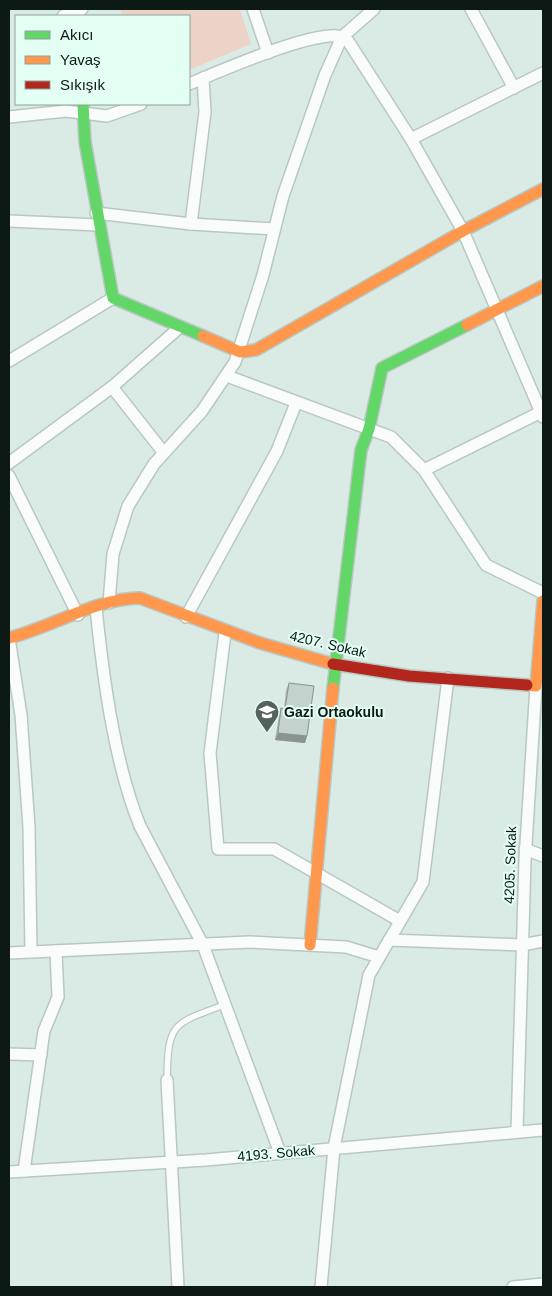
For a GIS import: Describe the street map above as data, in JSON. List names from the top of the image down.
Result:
{
  "streets": {
    "street": ["4207. Sokak", "4205. Sokak", "4193. Sokak"]
  },
  "crossings": [
    ["4207. Sokak", "4205. Sokak"],
    ["4205. Sokak", "4193. Sokak"]
  ],
  "places": {
    "school or university": ["Gazi Ortaokulu"]
  },
  "legend": ["Akıcı", "Yavaş", "Sıkışık"]
}
